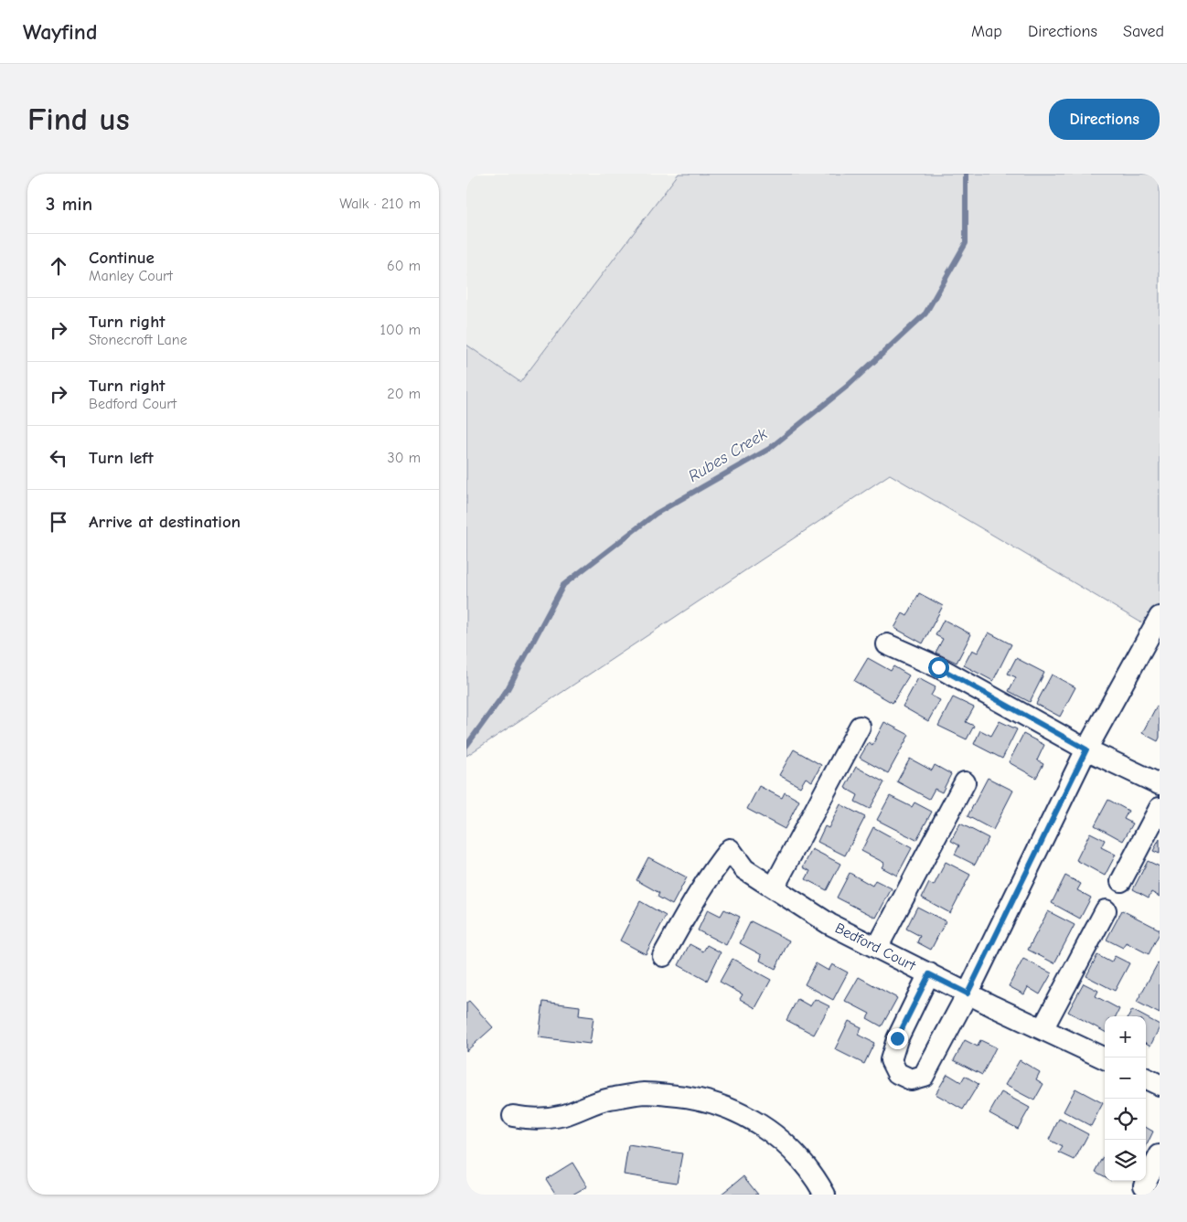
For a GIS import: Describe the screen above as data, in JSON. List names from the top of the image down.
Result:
{
  "streets": {
    "street": ["Bedford Court"]
  },
  "water": ["Rubes Creek"],
  "page": {
    "header": "Wayfind",
    "nav": ["Map", "Directions", "Saved"],
    "buttons": "Directions",
    "title": "Find us",
    "heading": ["3 min", "Walk · 210 m"],
    "list": [
      ["Continue", "Manley Court", "60 m"],
      ["Turn right", "Stonecroft Lane", "100 m"],
      ["Turn right", "Bedford Court", "20 m"],
      ["Turn left", "30 m"],
      "Arrive at destination"
    ],
    "map_buttons": ["+", "−"]
  }
}
